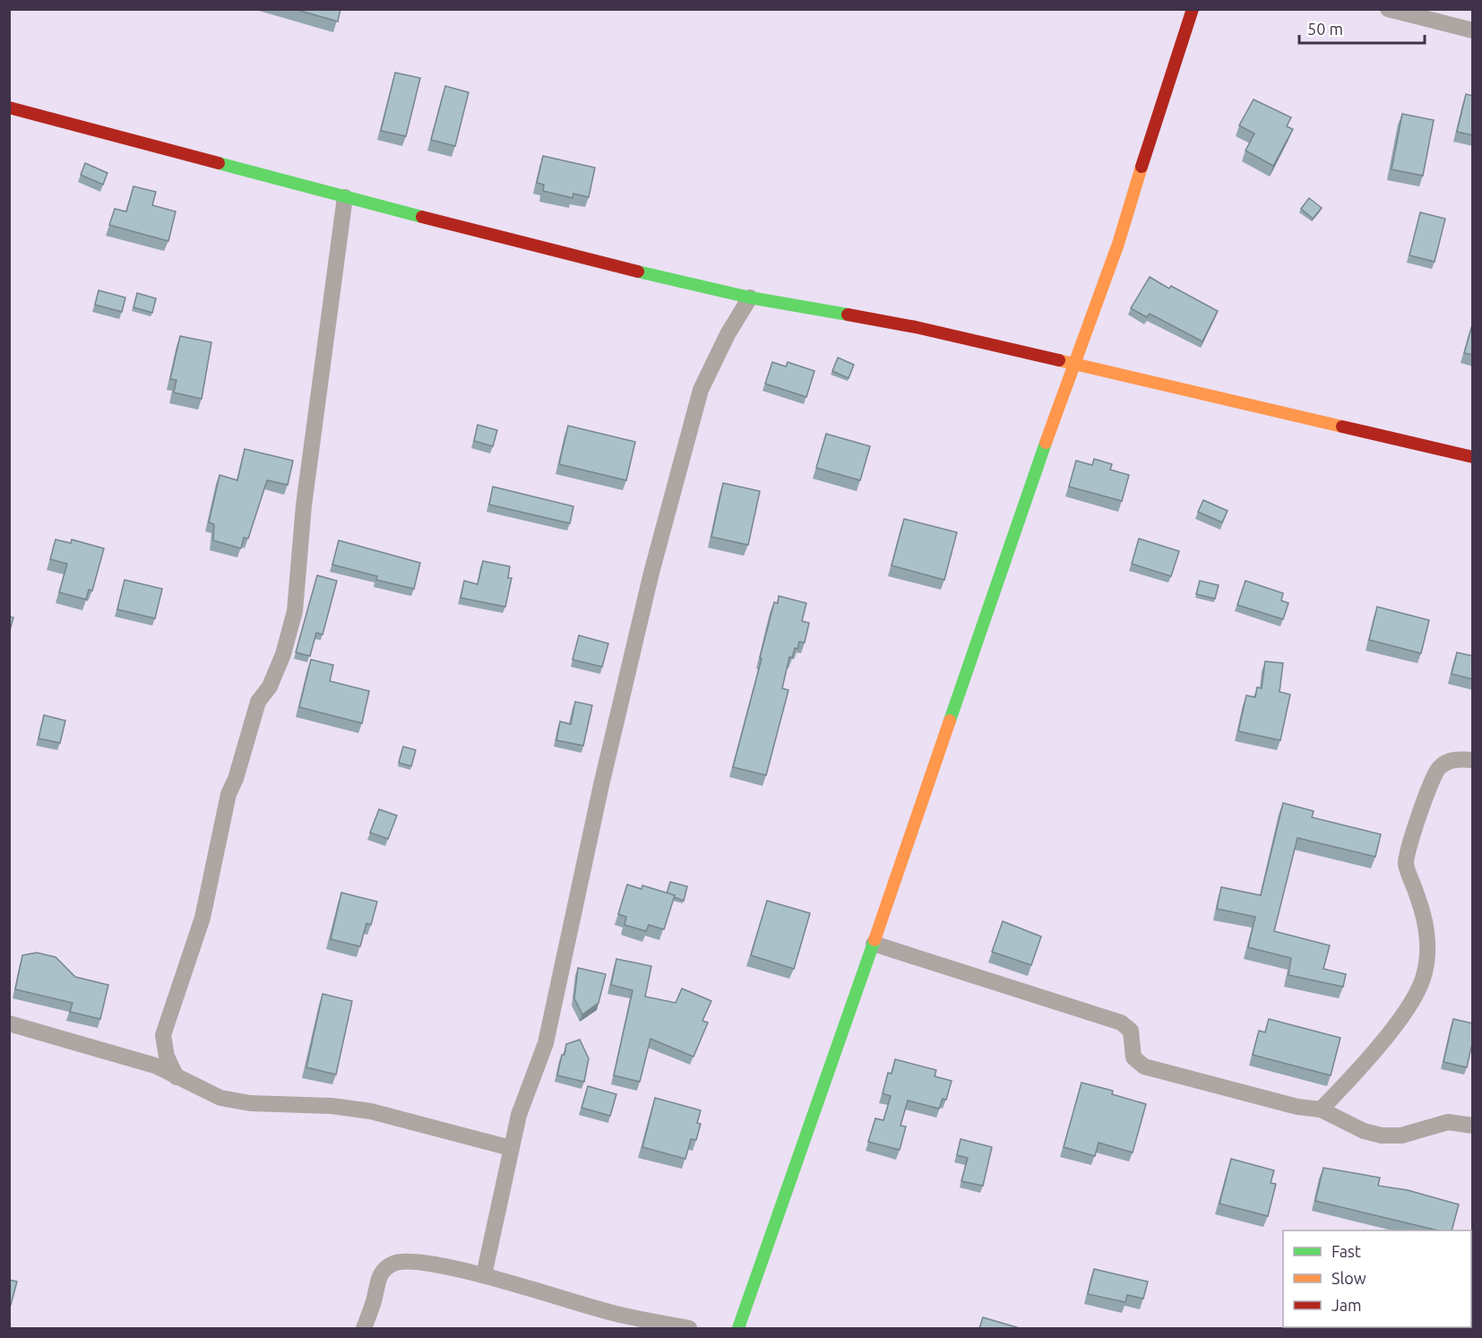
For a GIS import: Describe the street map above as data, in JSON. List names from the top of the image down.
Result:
{
  "legend": ["Fast", "Slow", "Jam"],
  "scale_bar": "50 m"
}
